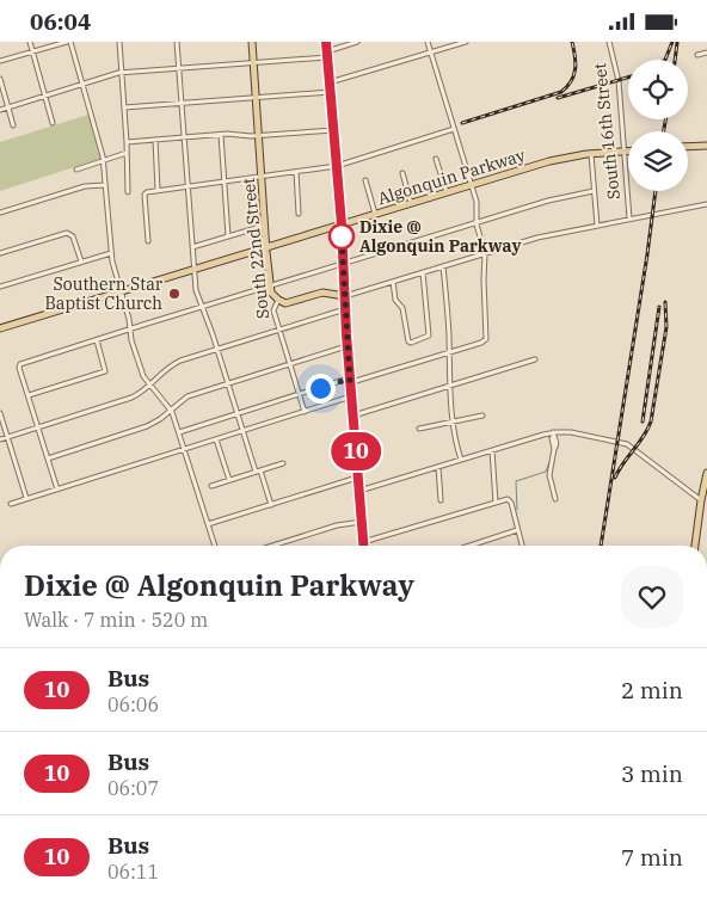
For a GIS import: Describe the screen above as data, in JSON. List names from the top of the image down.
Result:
{
  "streets": {
    "main road": ["Algonquin Parkway", "South 22nd Street"],
    "street": ["South 16th Street"]
  },
  "crossings": [
    ["South 16th Street", "Algonquin Parkway"],
    ["Algonquin Parkway", "South 22nd Street"]
  ],
  "places": ["Dixie @ Algonquin Parkway", "Southern Star Baptist Church"],
  "lines": ["bus line 10"],
  "page": {
    "status": "06:04",
    "on_map": "10",
    "heading": ["Dixie @ Algonquin Parkway", "Walk · 7 min · 520 m"],
    "list": [
      {
        "mark": "10",
        "name": "Bus",
        "note": "06:06",
        "value": "2 min"
      },
      {
        "mark": "10",
        "name": "Bus",
        "note": "06:07",
        "value": "3 min"
      },
      {
        "mark": "10",
        "name": "Bus",
        "note": "06:11",
        "value": "7 min"
      }
    ]
  }
}
